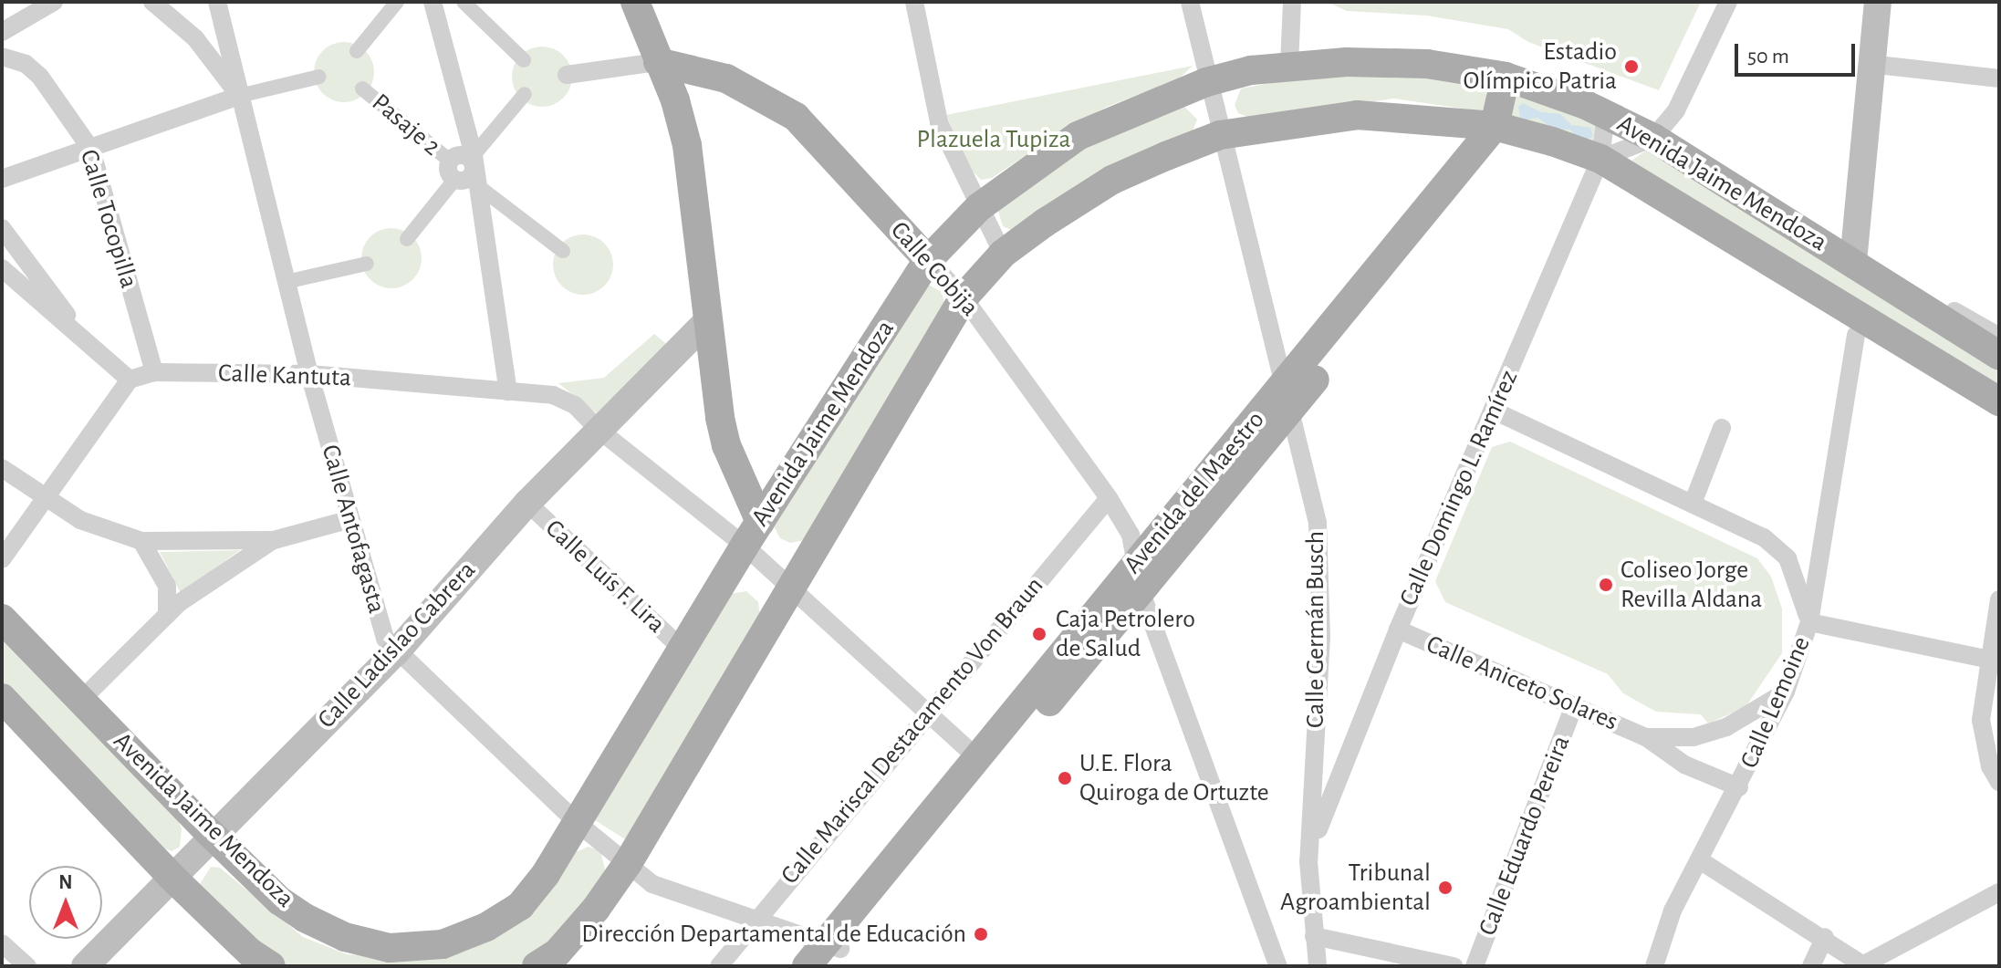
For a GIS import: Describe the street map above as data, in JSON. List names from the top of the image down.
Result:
{
  "streets": {
    "main road": [
      "Avenida Jaime Mendoza",
      "Calle Cobija",
      "Avenida del Maestro",
      "Calle Ladislao Cabrera"
    ],
    "street": [
      "Pasaje 2",
      "Calle Tocopilla",
      "Calle Kantuta",
      "Calle Domingo L. Ramírez",
      "Calle Antofagasta",
      "Calle Luís F. Lira",
      "Calle Germán Busch",
      "Calle Aniceto Solares",
      "Calle Lemoine",
      "Calle Mariscal Destacamento Von Braun",
      "Calle Eduardo Pereira"
    ]
  },
  "crossings": [
    ["Avenida Jaime Mendoza", "Calle Cobija"],
    ["Avenida Jaime Mendoza", "Calle Kantuta"],
    ["Avenida Jaime Mendoza", "Calle Domingo L. Ramírez"],
    ["Avenida Jaime Mendoza", "Avenida del Maestro"],
    ["Avenida Jaime Mendoza", "Calle Antofagasta"],
    ["Avenida Jaime Mendoza", "Calle Luís F. Lira"],
    ["Avenida Jaime Mendoza", "Calle Germán Busch"],
    ["Avenida Jaime Mendoza", "Calle Ladislao Cabrera"],
    ["Avenida Jaime Mendoza", "Calle Lemoine"],
    ["Calle Tocopilla", "Calle Kantuta"],
    ["Calle Cobija", "Avenida del Maestro"],
    ["Calle Cobija", "Calle Mariscal Destacamento Von Braun"],
    ["Calle Kantuta", "Avenida del Maestro"],
    ["Calle Kantuta", "Calle Antofagasta"],
    ["Calle Kantuta", "Calle Ladislao Cabrera"],
    ["Calle Kantuta", "Calle Mariscal Destacamento Von Braun"],
    ["Calle Domingo L. Ramírez", "Calle Germán Busch"],
    ["Calle Domingo L. Ramírez", "Calle Aniceto Solares"],
    ["Avenida del Maestro", "Calle Antofagasta"],
    ["Avenida del Maestro", "Calle Germán Busch"],
    ["Calle Antofagasta", "Calle Ladislao Cabrera"],
    ["Calle Antofagasta", "Calle Mariscal Destacamento Von Braun"],
    ["Calle Luís F. Lira", "Calle Ladislao Cabrera"],
    ["Calle Aniceto Solares", "Calle Lemoine"],
    ["Calle Aniceto Solares", "Calle Eduardo Pereira"]
  ],
  "parks": ["Plazuela Tupiza"],
  "places": [
    "Estadio Olímpico Patria",
    "Coliseo Jorge Revilla Aldana",
    "Caja Petrolero de Salud",
    "U.E. Flora Quiroga de Ortuzte",
    "Tribunal Agroambiental",
    "Dirección Departamental de Educación"
  ],
  "scale_bar": "50 m",
  "north": "top"
}
